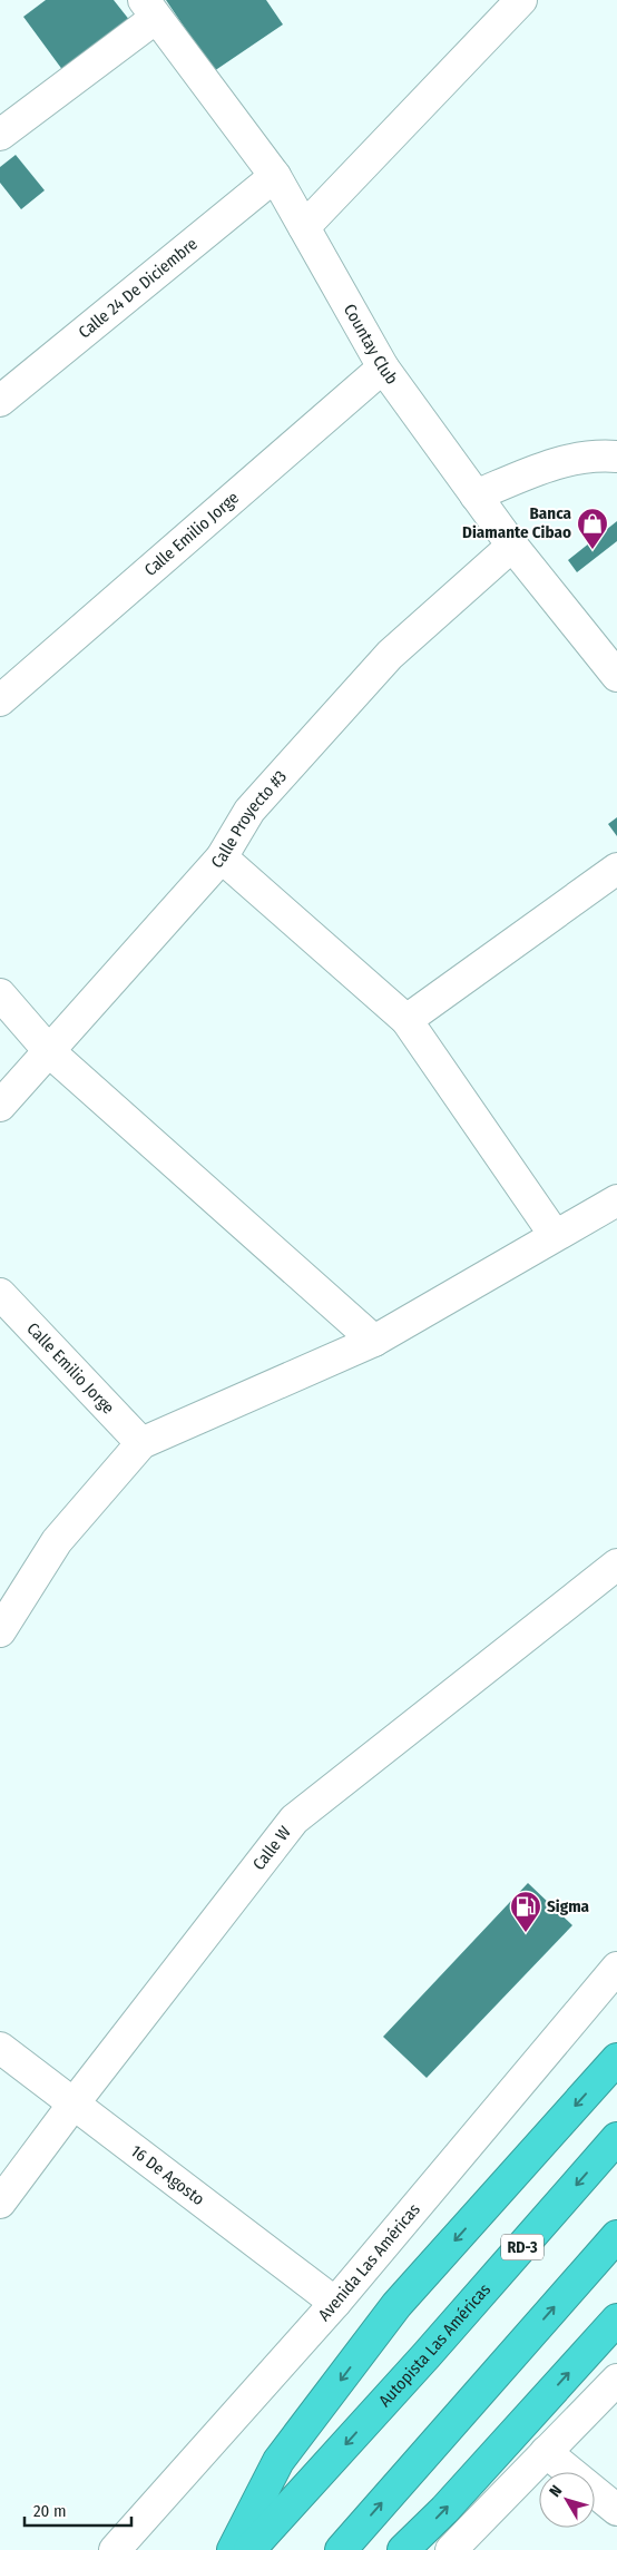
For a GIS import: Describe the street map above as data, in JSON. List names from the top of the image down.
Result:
{
  "streets": {
    "highway": ["RD-3", "Autopista Las Américas"],
    "street": [
      "Calle 24 De Diciembre",
      "Countay Club",
      "Calle Emilio Jorge",
      "Calle Proyecto #3",
      "Calle W",
      "16 De Agosto",
      "Avenida Las Américas"
    ]
  },
  "crossings": [
    ["Calle 24 De Diciembre", "Countay Club"],
    ["Countay Club", "Calle Emilio Jorge"],
    ["Countay Club", "Calle Proyecto #3"],
    ["Calle W", "16 De Agosto"],
    ["16 De Agosto", "Avenida Las Américas"]
  ],
  "places": {
    "shop": ["Banca Diamante Cibao"],
    "fuel station": ["Sigma"]
  },
  "scale_bar": "20 m",
  "north": "top left"
}
